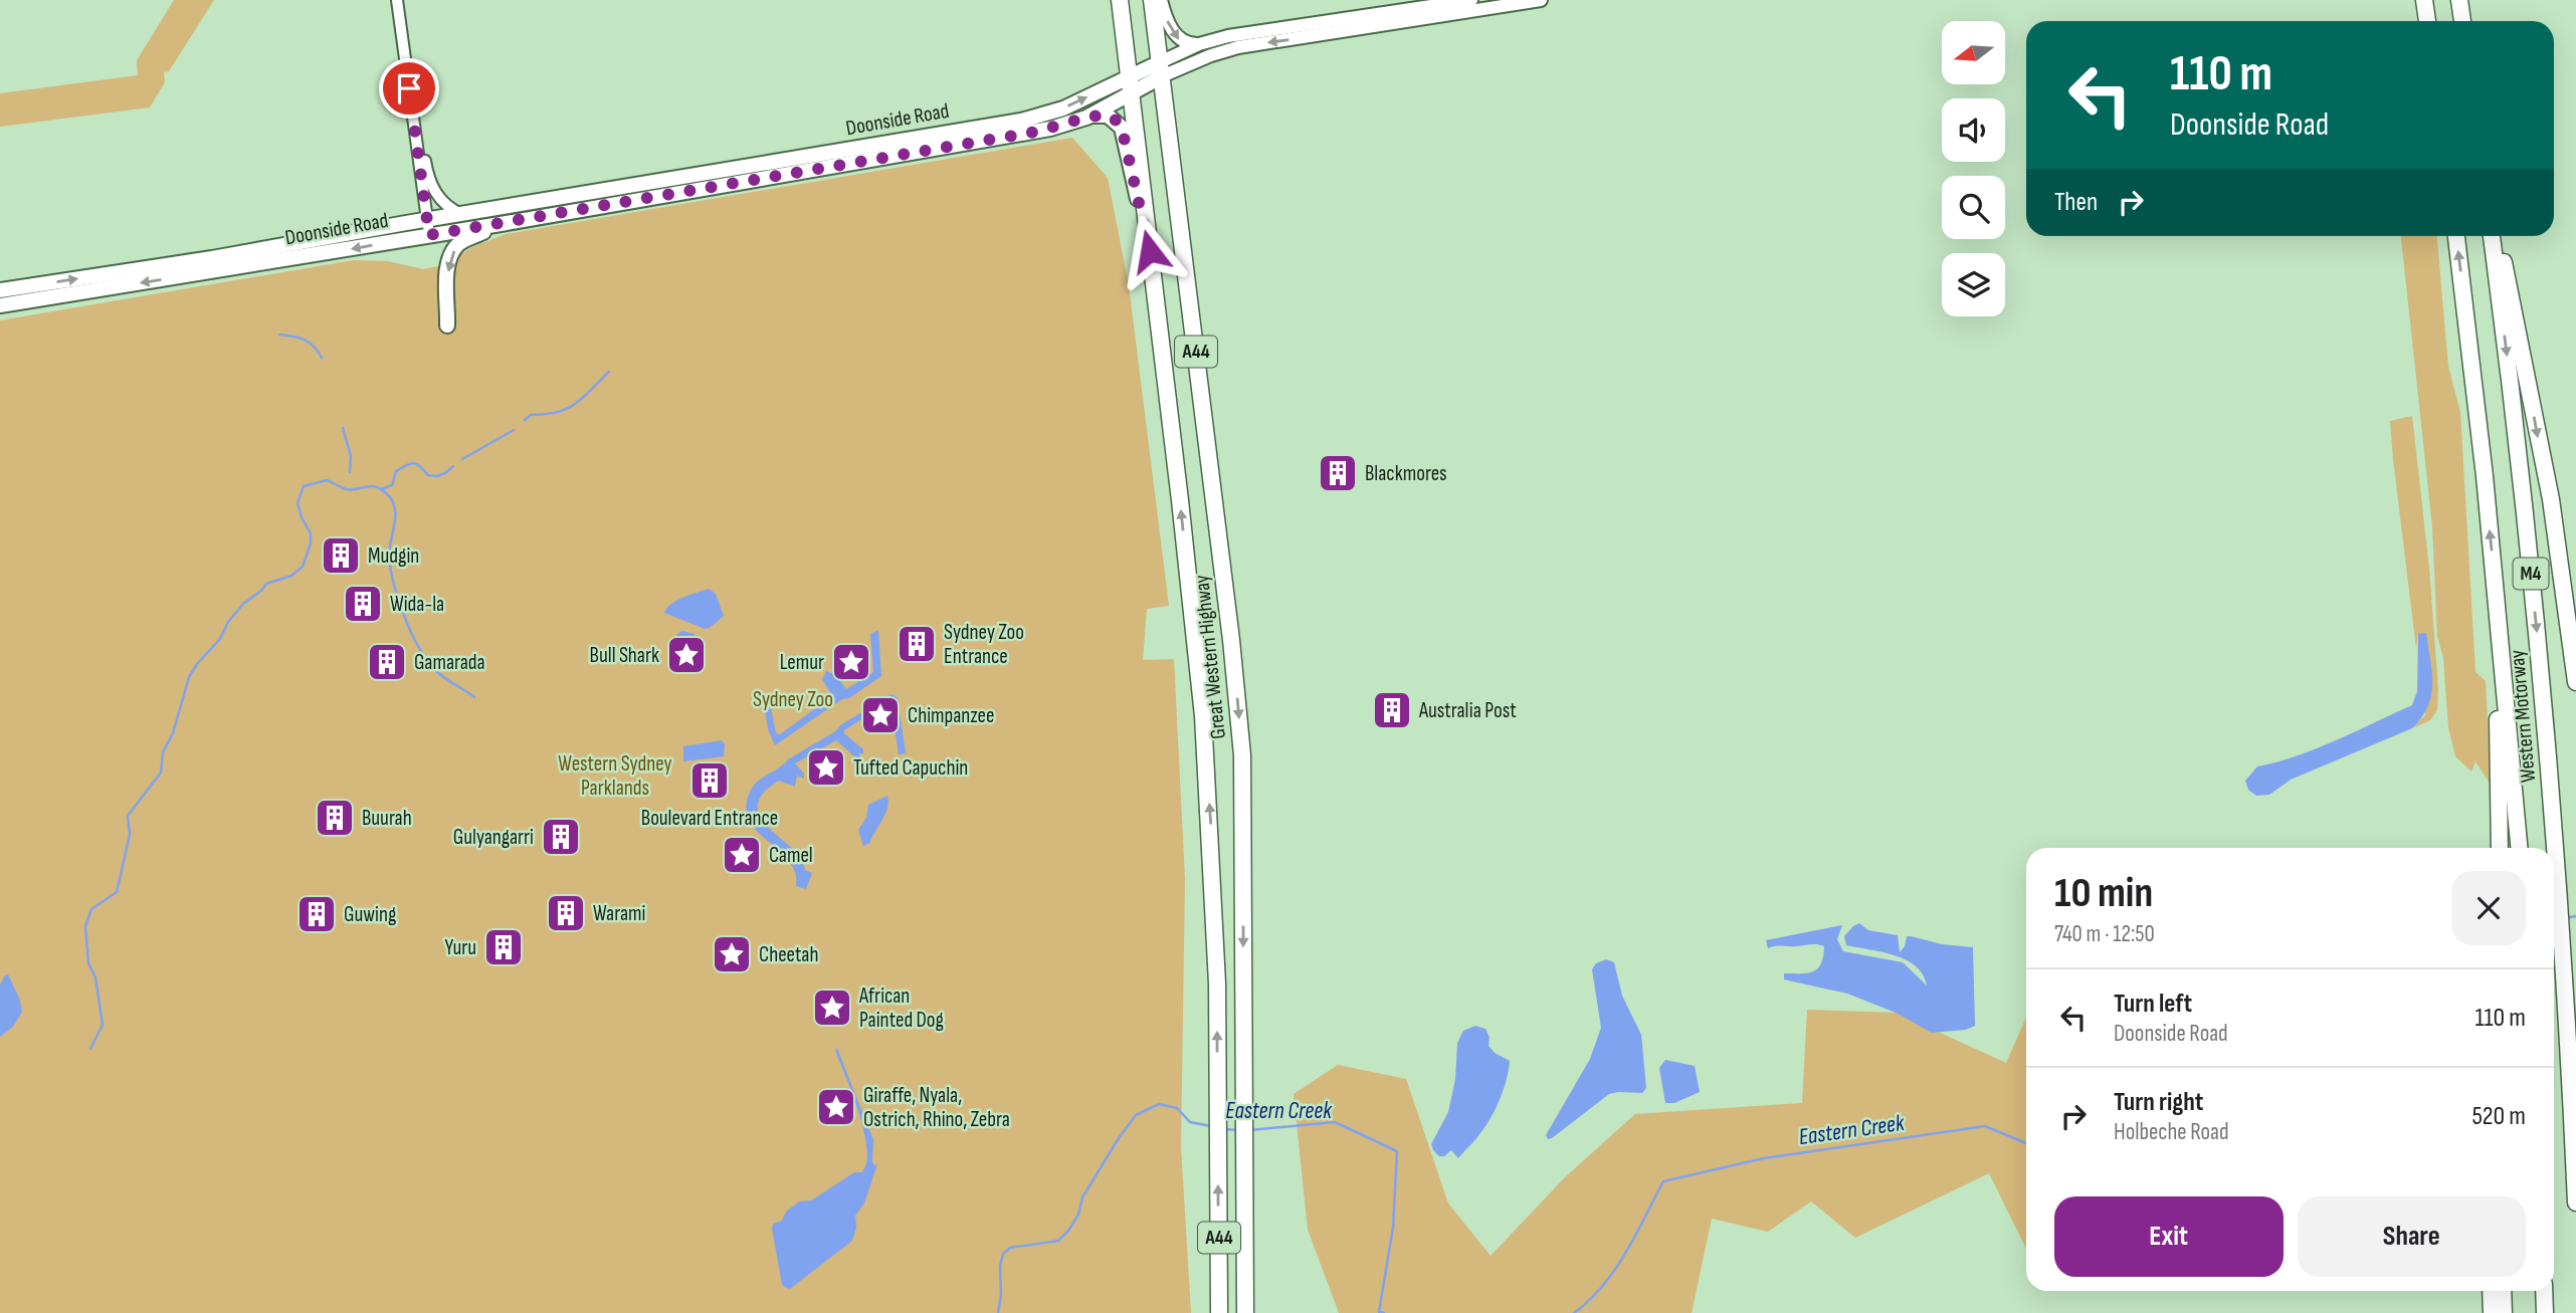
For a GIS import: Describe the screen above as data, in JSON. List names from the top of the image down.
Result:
{
  "streets": {
    "highway": [
      "A44",
      "M4",
      "Great Western Highway",
      "Western Motorway"
    ],
    "main road": ["Doonside Road"]
  },
  "crossings": [
    ["Doonside Road", "Great Western Highway"]
  ],
  "water": ["Eastern Creek"],
  "parks": ["Sydney Zoo", "Western Sydney Parklands"],
  "places": {
    "building": [
      "Blackmores",
      "Mudgin",
      "Wida-la",
      "Sydney Zoo Entrance",
      "Gamarada",
      "Australia Post",
      "Boulevard Entrance",
      "Buurah",
      "Gulyangarri",
      "Warami",
      "Guwing",
      "Yuru"
    ],
    "place": [
      "Bull Shark",
      "Lemur",
      "Chimpanzee",
      "Tufted Capuchin",
      "Camel",
      "Cheetah",
      "African Painted Dog",
      "Giraffe, Nyala, Ostrich, Rhino, Zebra"
    ]
  },
  "north": "left",
  "page": {
    "turn": ["110 m", "Doonside Road"],
    "then": "Then",
    "heading": ["10 min", "740 m · 12:50"],
    "list": [
      {
        "name": "Turn left",
        "note": "Doonside Road",
        "value": "110 m"
      },
      {
        "name": "Turn right",
        "note": "Holbeche Road",
        "value": "520 m"
      }
    ],
    "buttons": ["Exit", "Share"]
  }
}
